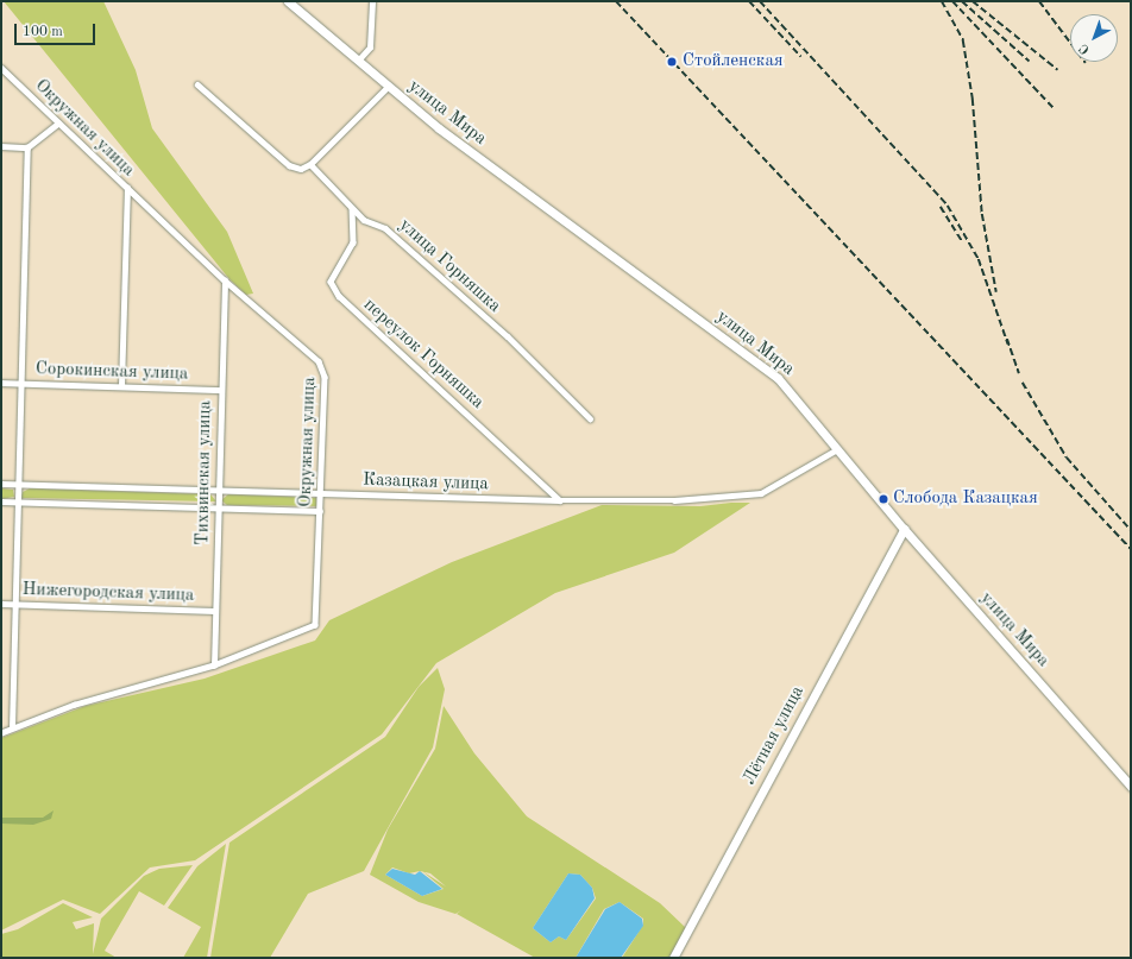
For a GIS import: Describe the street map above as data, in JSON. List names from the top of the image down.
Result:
{
  "streets": {
    "main road": ["улица Мира", "Лётная улица"],
    "street": [
      "Окружная улица",
      "улица Горняшка",
      "переулок Горняшка",
      "Сорокинская улица",
      "Тихвинская улица",
      "Казацкая улица",
      "Нижегородская улица"
    ]
  },
  "crossings": [
    ["улица Мира", "Казацкая улица"],
    ["улица Мира", "Лётная улица"],
    ["Окружная улица", "Тихвинская улица"],
    ["Окружная улица", "Казацкая улица"],
    ["улица Горняшка", "переулок Горняшка"],
    ["переулок Горняшка", "Казацкая улица"],
    ["Сорокинская улица", "Тихвинская улица"],
    ["Тихвинская улица", "Казацкая улица"],
    ["Тихвинская улица", "Нижегородская улица"]
  ],
  "places": ["Стойленская", "Слобода Казацкая"],
  "scale_bar": "100 m",
  "north": "bottom left"
}
